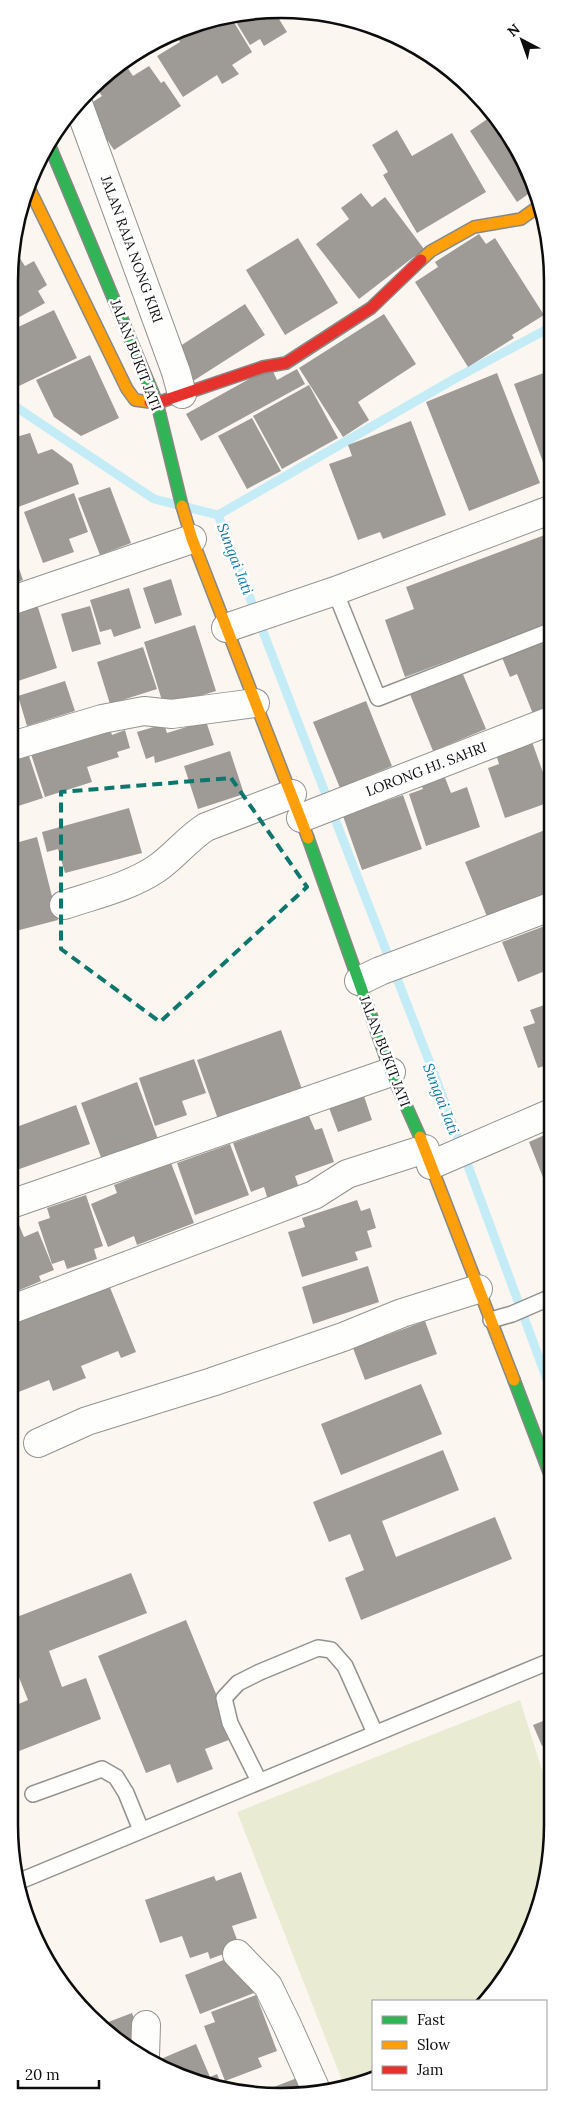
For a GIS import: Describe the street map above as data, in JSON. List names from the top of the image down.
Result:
{
  "streets": {
    "street": ["JALAN RAJA NONG KIRI", "JALAN BUKIT JATI", "LORONG HJ. SAHRI"]
  },
  "crossings": [
    ["JALAN RAJA NONG KIRI", "JALAN BUKIT JATI"],
    ["JALAN BUKIT JATI", "LORONG HJ. SAHRI"]
  ],
  "water": ["Sungai Jati"],
  "legend": ["Fast", "Slow", "Jam"],
  "scale_bar": "20 m",
  "north": "top left"
}
